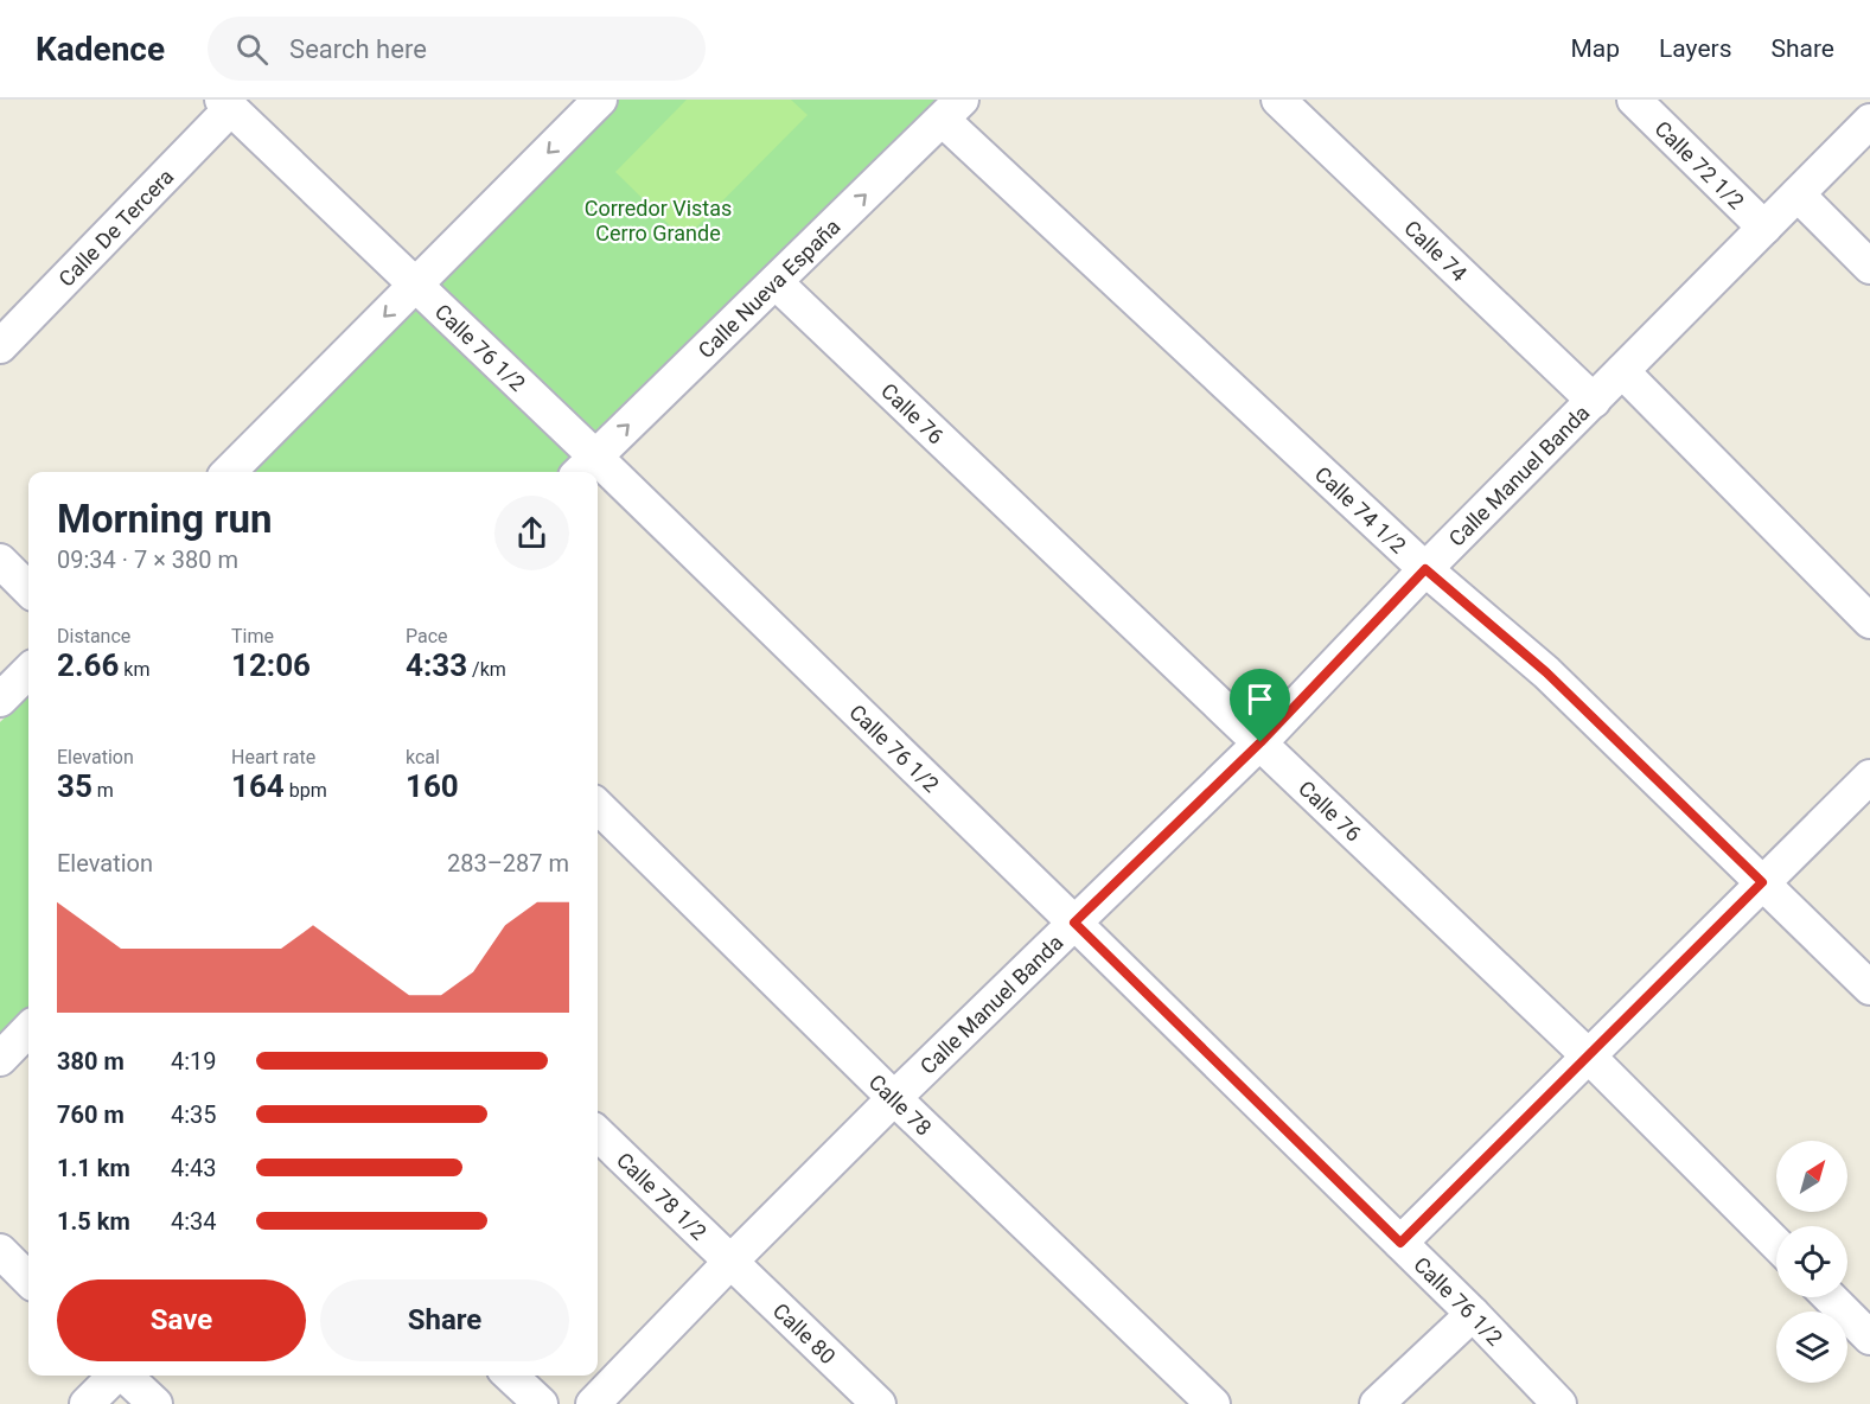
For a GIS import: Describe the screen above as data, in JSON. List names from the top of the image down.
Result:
{
  "streets": {
    "street": [
      "Calle 72 1/2",
      "Calle De Tercera",
      "Calle 74",
      "Calle Nueva España",
      "Calle 76 1/2",
      "Calle 76",
      "Calle Manuel Banda",
      "Calle 74 1/2",
      "Calle 78",
      "Calle 78 1/2",
      "Calle 80"
    ]
  },
  "crossings": [
    ["Calle 72 1/2", "Calle Manuel Banda"],
    ["Calle De Tercera", "Calle 76 1/2"],
    ["Calle 74", "Calle Manuel Banda"],
    ["Calle Nueva España", "Calle 76 1/2"],
    ["Calle Nueva España", "Calle 76"],
    ["Calle Nueva España", "Calle 74 1/2"],
    ["Calle 76 1/2", "Calle Manuel Banda"],
    ["Calle 76", "Calle Manuel Banda"],
    ["Calle Manuel Banda", "Calle 74 1/2"],
    ["Calle Manuel Banda", "Calle 78"],
    ["Calle Manuel Banda", "Calle 78 1/2"],
    ["Calle Manuel Banda", "Calle 80"],
    ["Calle 78 1/2", "Calle 80"]
  ],
  "parks": ["Corredor Vistas Cerro Grande"],
  "north": "top right",
  "page": {
    "header": "Kadence",
    "search": "Search here",
    "nav": ["Map", "Layers", "Share"],
    "heading": ["Morning run", "09:34 · 7 × 380 m"],
    "stats": [
      ["Distance", "2.66 km"],
      ["Time", "12:06"],
      ["Pace", "4:33 /km"],
      ["Elevation", "35 m"],
      ["Heart rate", "164 bpm"],
      ["kcal", "160"]
    ],
    "chart": ["Elevation", "283–287 m"],
    "list": [
      {
        "name": "380 m",
        "note": "4:19"
      },
      {
        "name": "760 m",
        "note": "4:35"
      },
      {
        "name": "1.1 km",
        "note": "4:43"
      },
      {
        "name": "1.5 km",
        "note": "4:34"
      }
    ],
    "buttons": ["Save", "Share"]
  }
}
